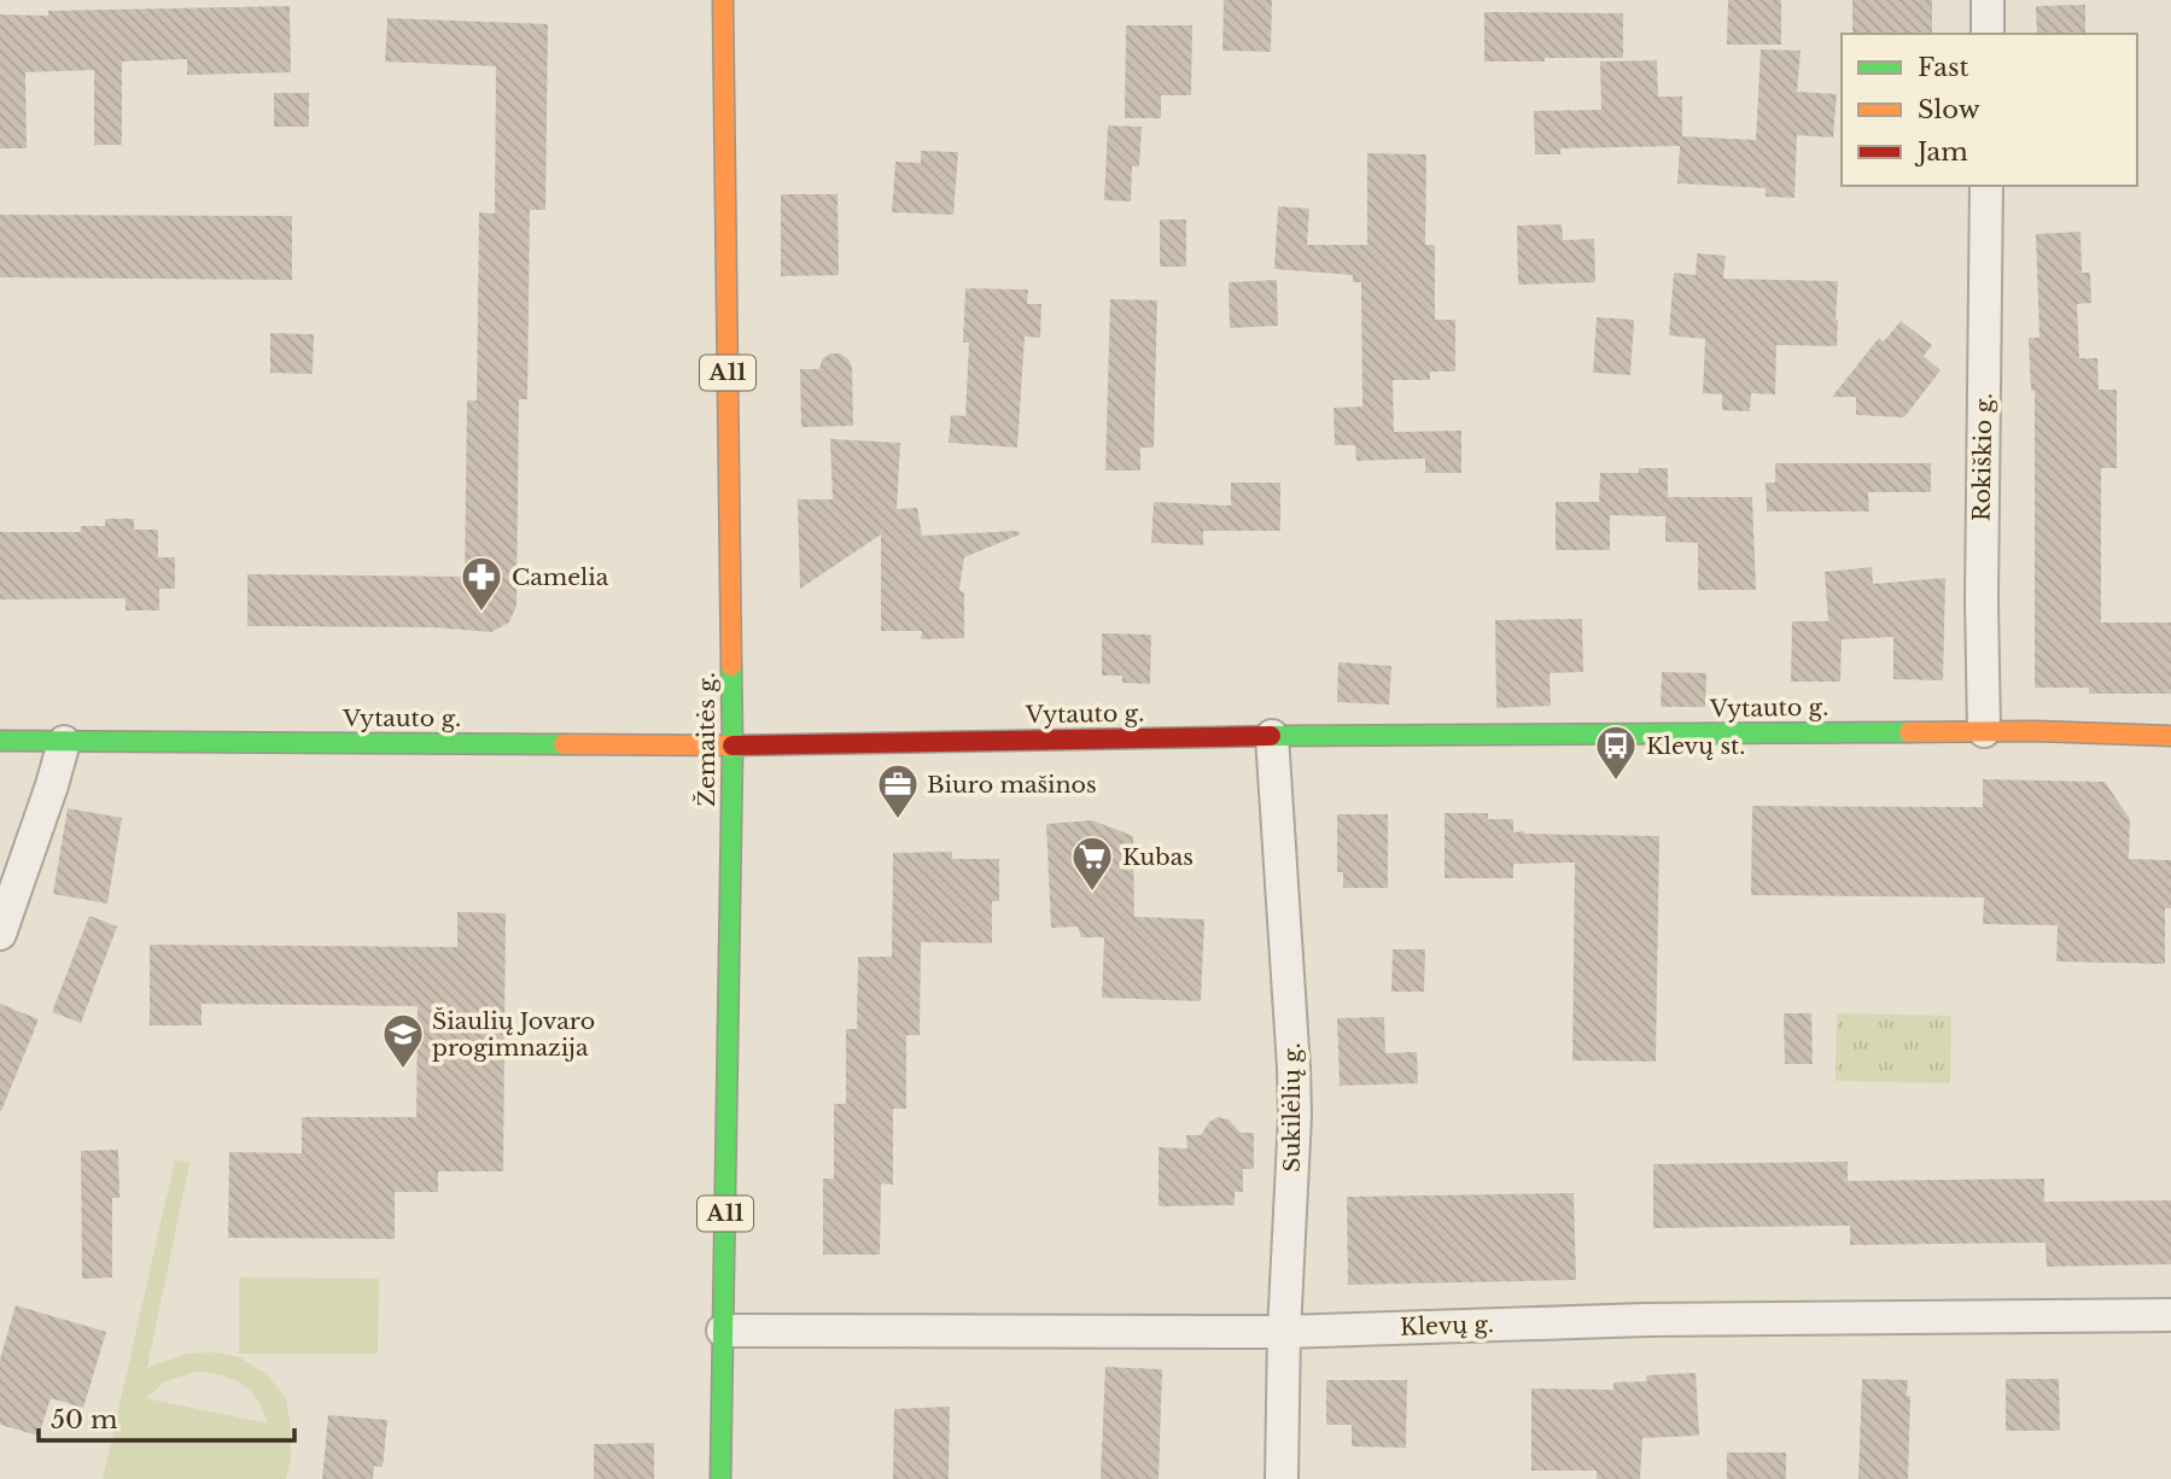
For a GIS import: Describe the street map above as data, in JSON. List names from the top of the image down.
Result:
{
  "streets": {
    "main road": ["A11", "Vytauto g.", "Žemaitės g."],
    "street": ["Rokiškio g.", "Sukilėlių g.", "Klevų g."]
  },
  "crossings": [
    ["Rokiškio g.", "Vytauto g."],
    ["Vytauto g.", "Žemaitės g."],
    ["Vytauto g.", "Sukilėlių g."],
    ["Žemaitės g.", "Klevų g."],
    ["Sukilėlių g.", "Klevų g."]
  ],
  "places": {
    "pharmacy": ["Camelia"],
    "bus stop": ["Klevų st."],
    "office": ["Biuro mašinos"],
    "supermarket": ["Kubas"],
    "school or university": ["Šiaulių Jovaro progimnazija"]
  },
  "legend": ["Fast", "Slow", "Jam"],
  "scale_bar": "50 m"
}
